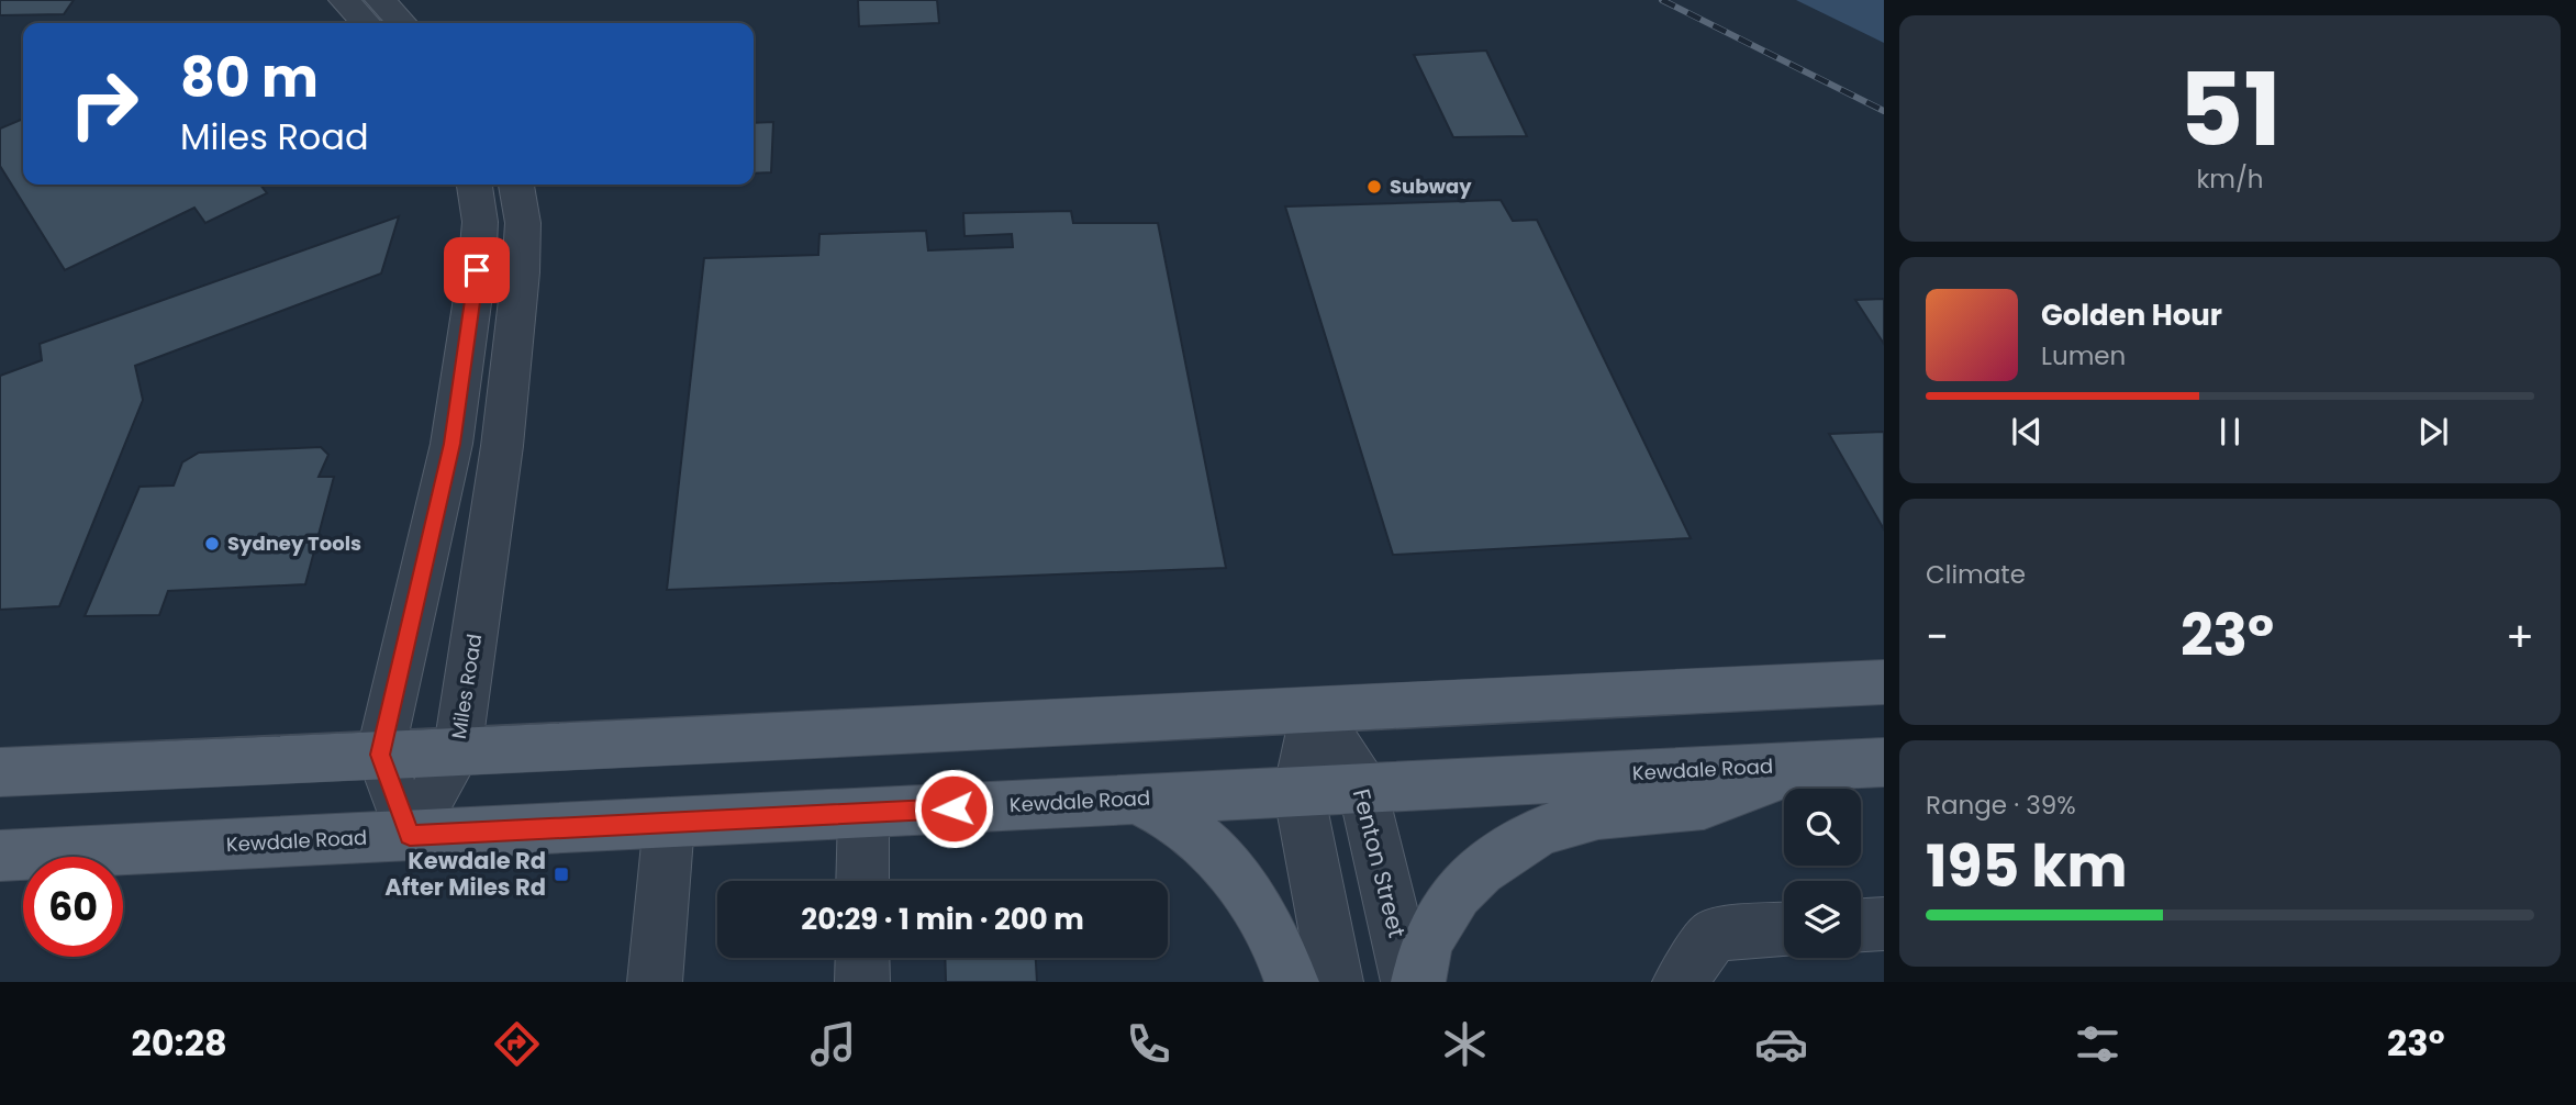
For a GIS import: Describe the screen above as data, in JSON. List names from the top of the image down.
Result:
{
  "streets": {
    "main road": ["Kewdale Road"],
    "street": ["Miles Road", "Fenton Street"]
  },
  "crossings": [
    ["Miles Road", "Kewdale Road"],
    ["Kewdale Road", "Fenton Street"]
  ],
  "places": {
    "other": ["Subway", "Sydney Tools"],
    "transit": ["Kewdale Rd After Miles Rd"]
  },
  "page": {
    "tile": [
      ["51", "km/h"],
      "Climate",
      ["Range · 39%", "195 km"]
    ],
    "turn": ["80 m", "Miles Road"],
    "song": ["Golden Hour", "Lumen"],
    "heat": ["−", "23°", "+"],
    "limit": "60",
    "trip": "20:29 · 1 min · 200 m",
    "tabs": ["20:28", "23°"]
  }
}
